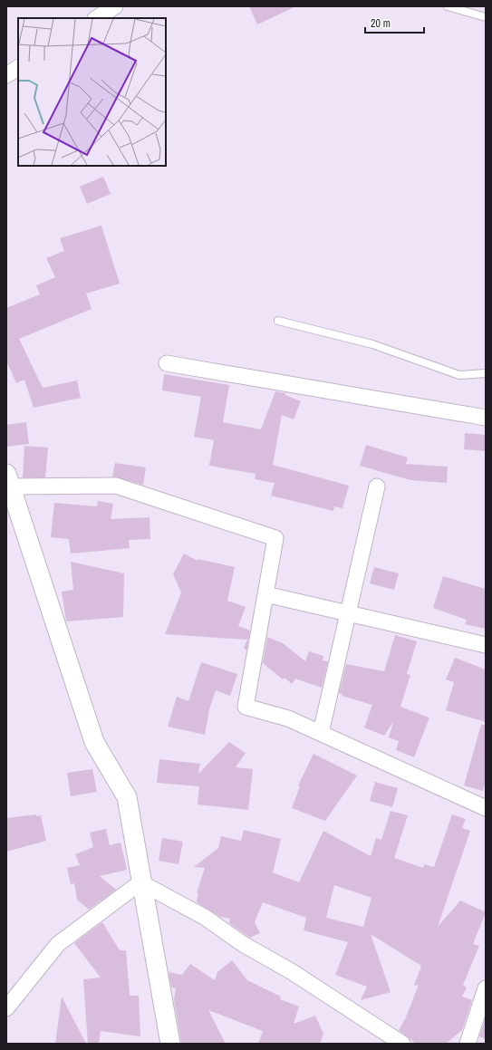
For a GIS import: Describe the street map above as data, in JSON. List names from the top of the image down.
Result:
{
  "scale_bar": "20 m"
}
